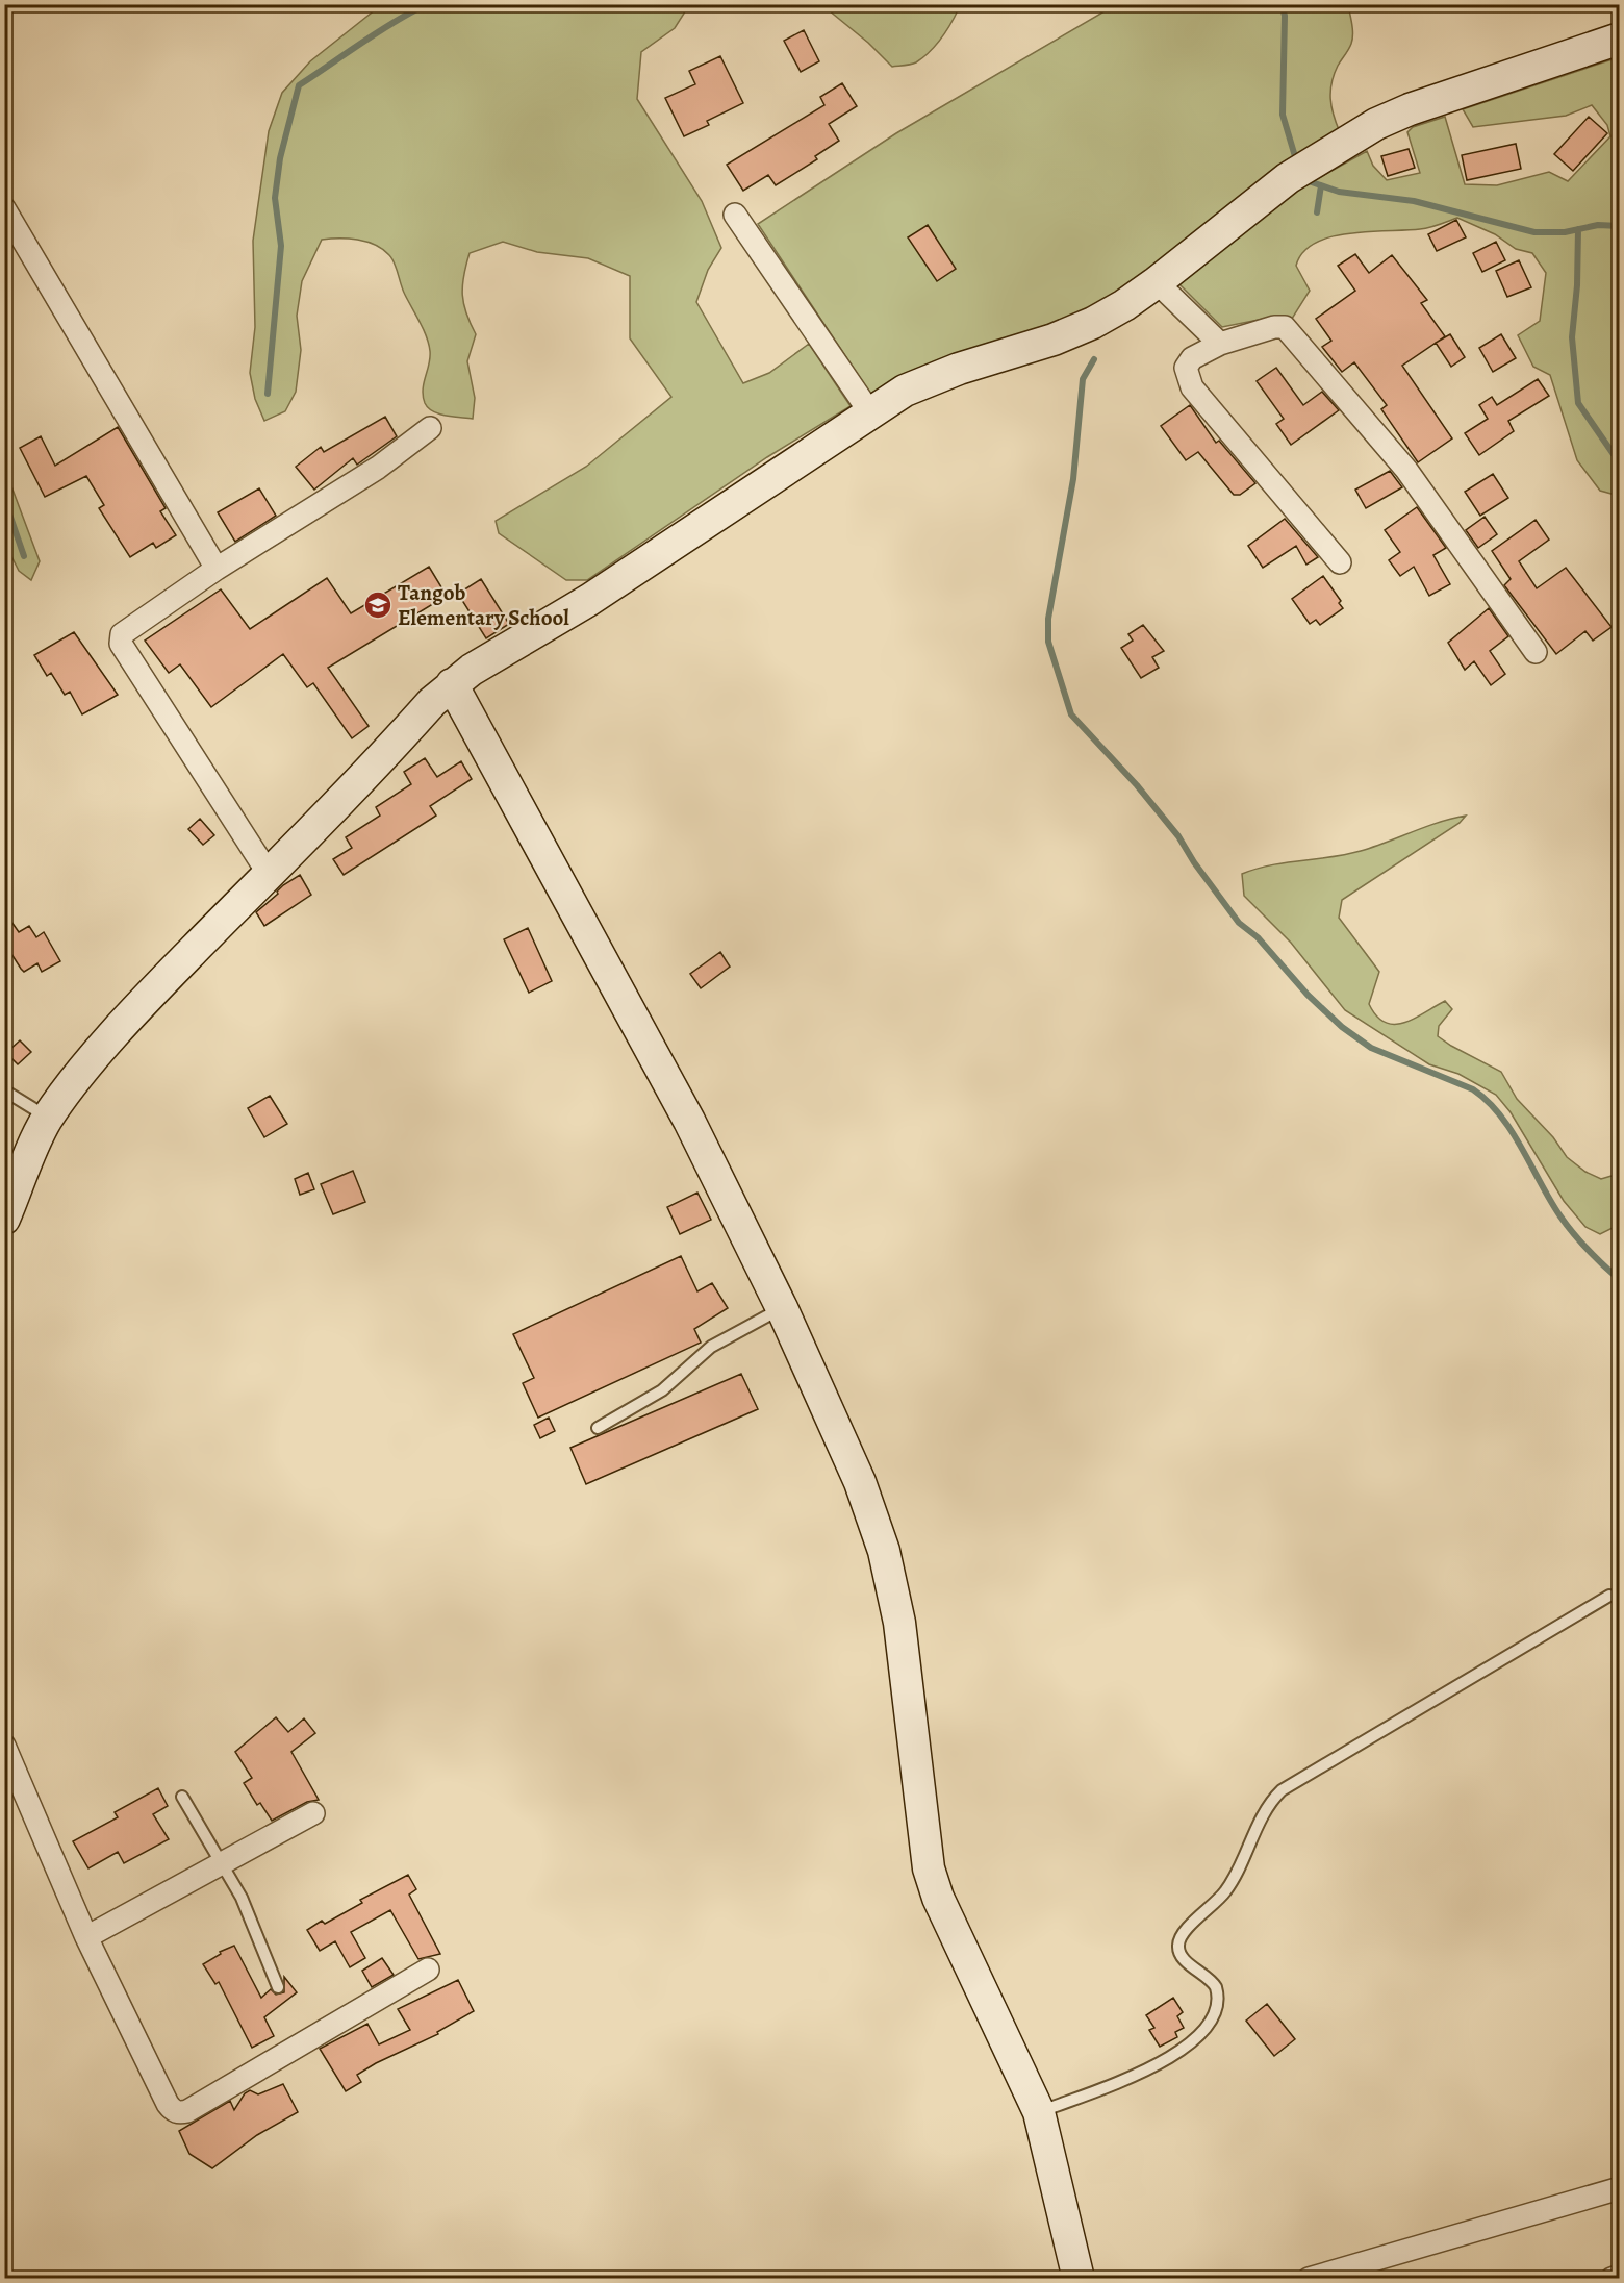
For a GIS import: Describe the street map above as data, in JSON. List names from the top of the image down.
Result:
{
  "places": {
    "school or university": ["Tangob Elementary School"]
  }
}
